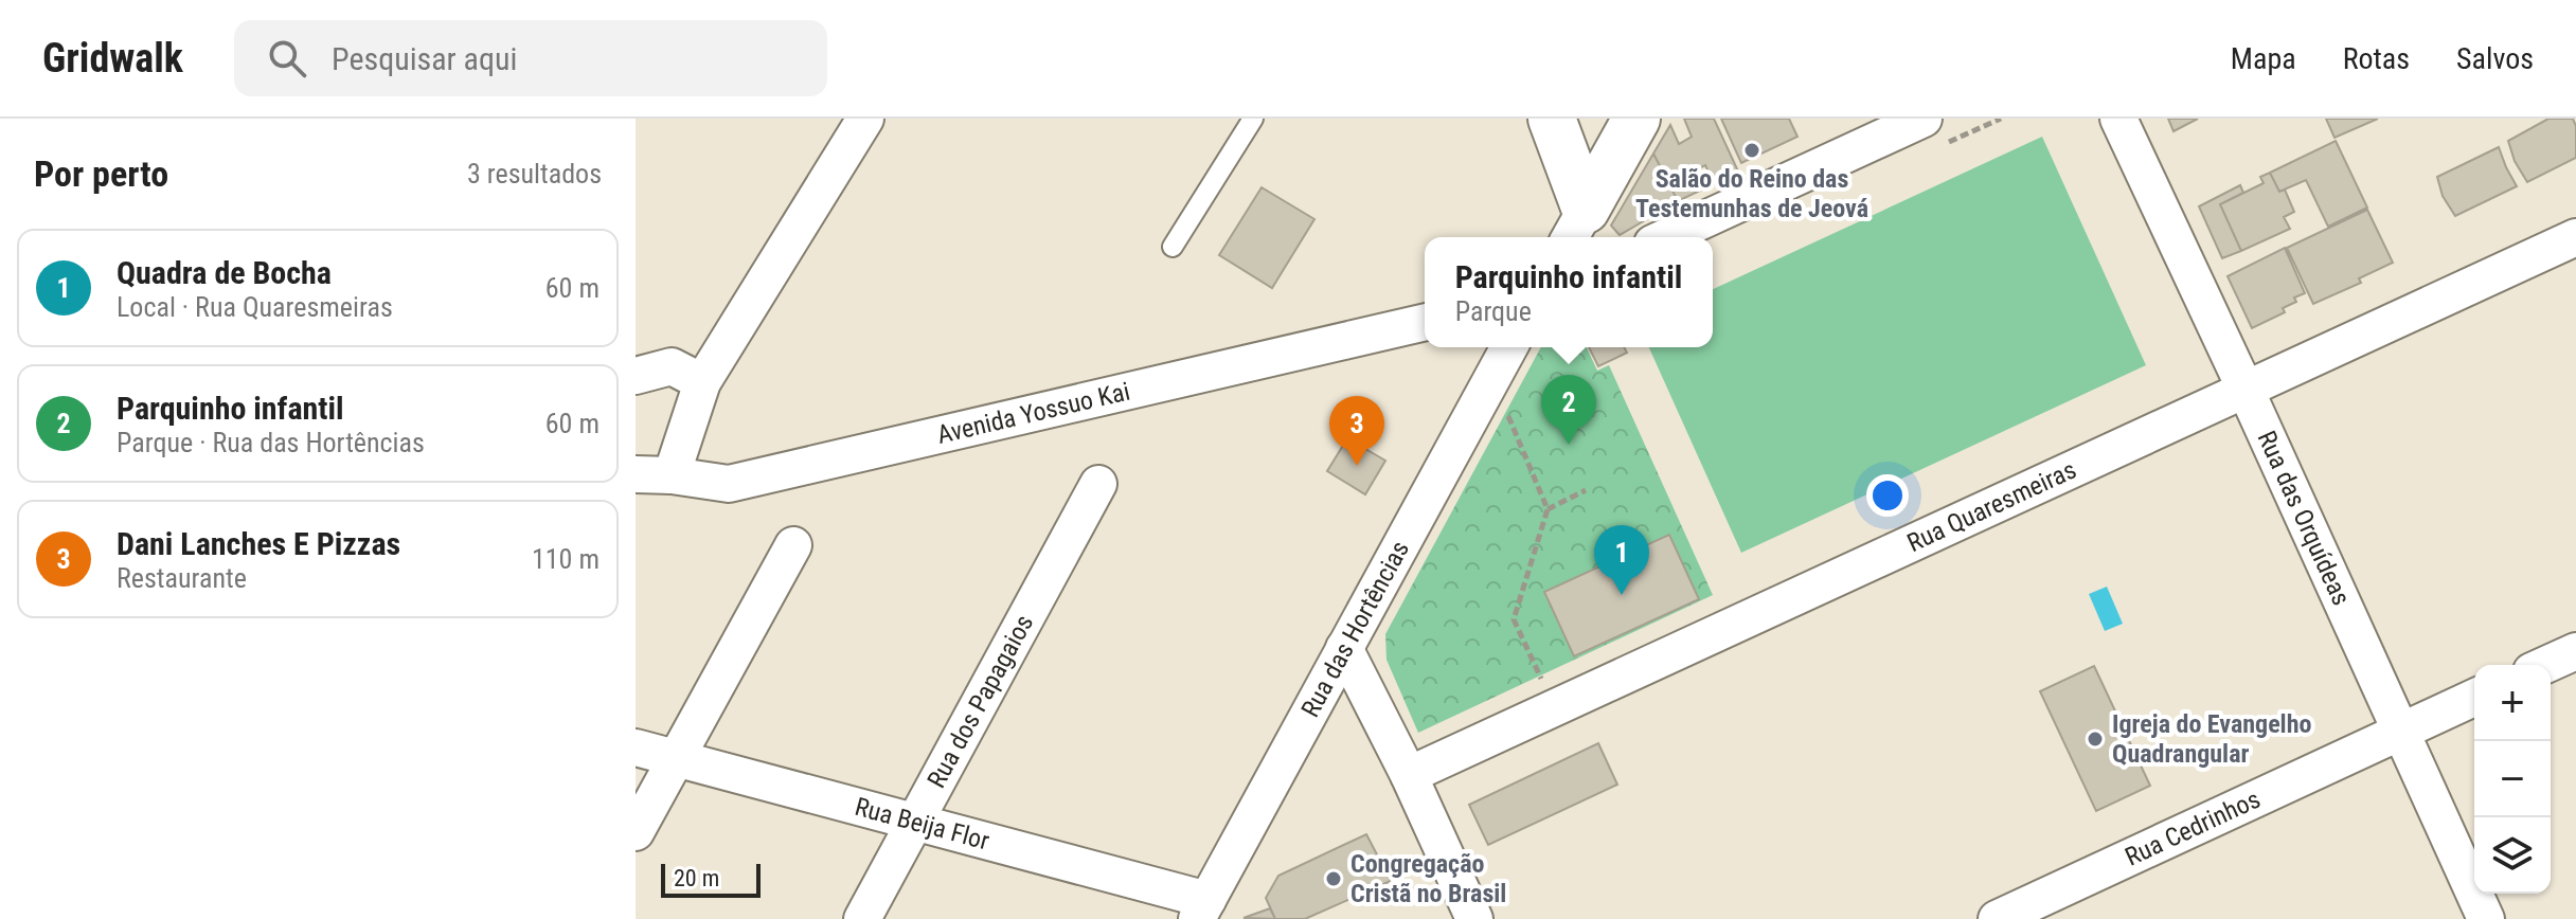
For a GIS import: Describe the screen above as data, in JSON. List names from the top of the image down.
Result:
{
  "streets": {
    "street": [
      "Avenida Yossuo Kai",
      "Rua Quaresmeiras",
      "Rua das Orquídeas",
      "Rua das Hortências",
      "Rua dos Papagaios",
      "Rua Beija Flor",
      "Rua Cedrinhos"
    ]
  },
  "crossings": [
    ["Rua Quaresmeiras", "Rua das Orquídeas"],
    ["Rua das Orquídeas", "Rua Cedrinhos"],
    ["Rua das Hortências", "Rua Beija Flor"],
    ["Rua dos Papagaios", "Rua Beija Flor"]
  ],
  "places": ["Salão do Reino das Testemunhas de Jeová", "Igreja do Evangelho Quadrangular", "Congregação Cristã no Brasil"],
  "scale_bar": "20 m",
  "page": {
    "header": "Gridwalk",
    "search": "Pesquisar aqui",
    "nav": ["Mapa", "Rotas", "Salvos"],
    "heading": ["Por perto", "3 resultados"],
    "list": [
      {
        "mark": "1",
        "name": "Quadra de Bocha",
        "note": "Local · Rua Quaresmeiras",
        "value": "60 m"
      },
      {
        "mark": "2",
        "name": "Parquinho infantil",
        "note": "Parque · Rua das Hortências",
        "value": "60 m"
      },
      {
        "mark": "3",
        "name": "Dani Lanches E Pizzas",
        "note": "Restaurante",
        "value": "110 m"
      }
    ],
    "popup": ["Parquinho infantil", "Parque"],
    "pins": ["2", "3", "1"],
    "map_buttons": ["+", "−"],
    "scale": "20 m"
  }
}
